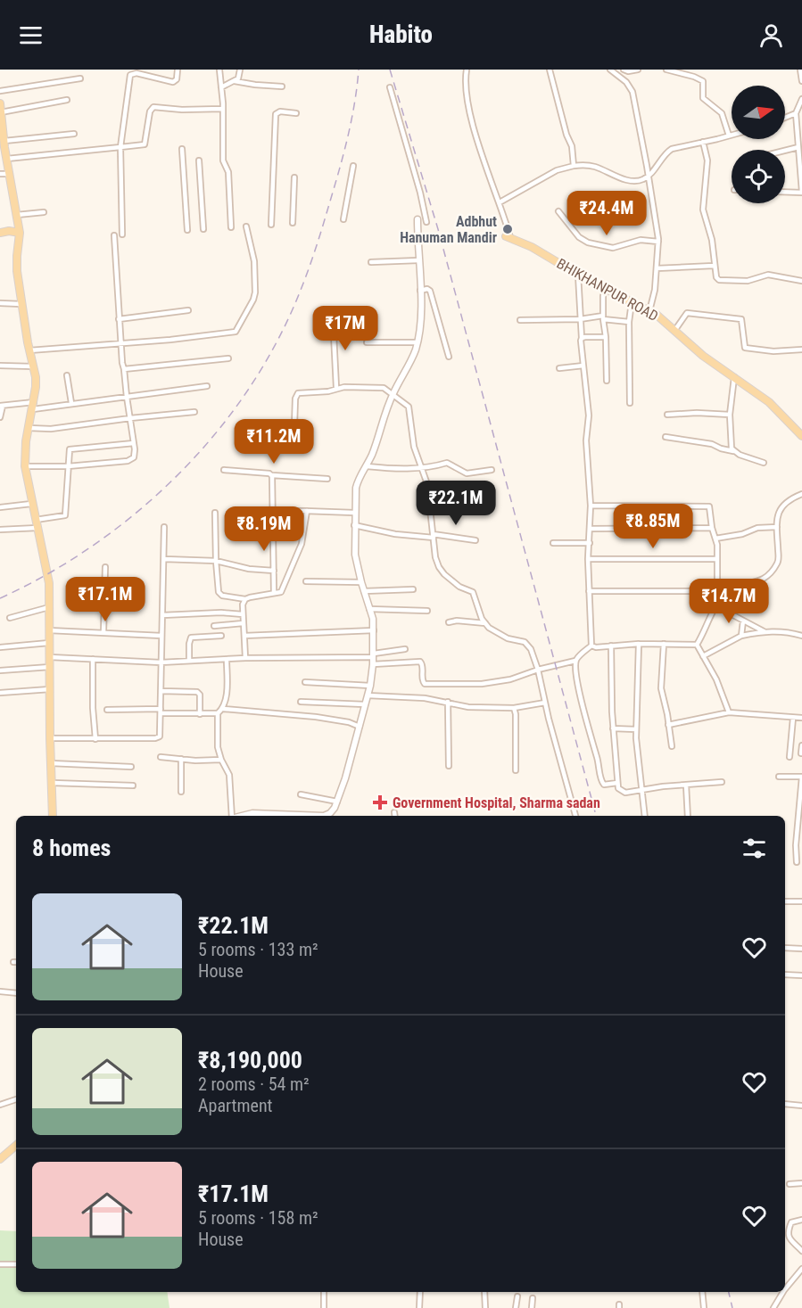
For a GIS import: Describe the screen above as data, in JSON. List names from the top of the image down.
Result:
{
  "streets": {
    "main road": ["BHIKHANPUR ROAD"]
  },
  "places": {
    "other": ["Adbhut Hanuman Mandir"],
    "health": ["Government Hospital, Sharma sadan"]
  },
  "north": "right",
  "page": {
    "header": "Habito",
    "price": [
      "₹24.4M",
      "₹17M",
      "₹11.2M",
      "₹22.1M",
      "₹8.85M",
      "₹8.19M",
      "₹17.1M",
      "₹14.7M"
    ],
    "heading": "8 homes",
    "list": [
      {
        "name": "₹22.1M",
        "note": "5 rooms · 133 m² · House"
      },
      {
        "name": "₹8,190,000",
        "note": "2 rooms · 54 m² · Apartment"
      },
      {
        "name": "₹17.1M",
        "note": "5 rooms · 158 m² · House"
      }
    ]
  }
}
